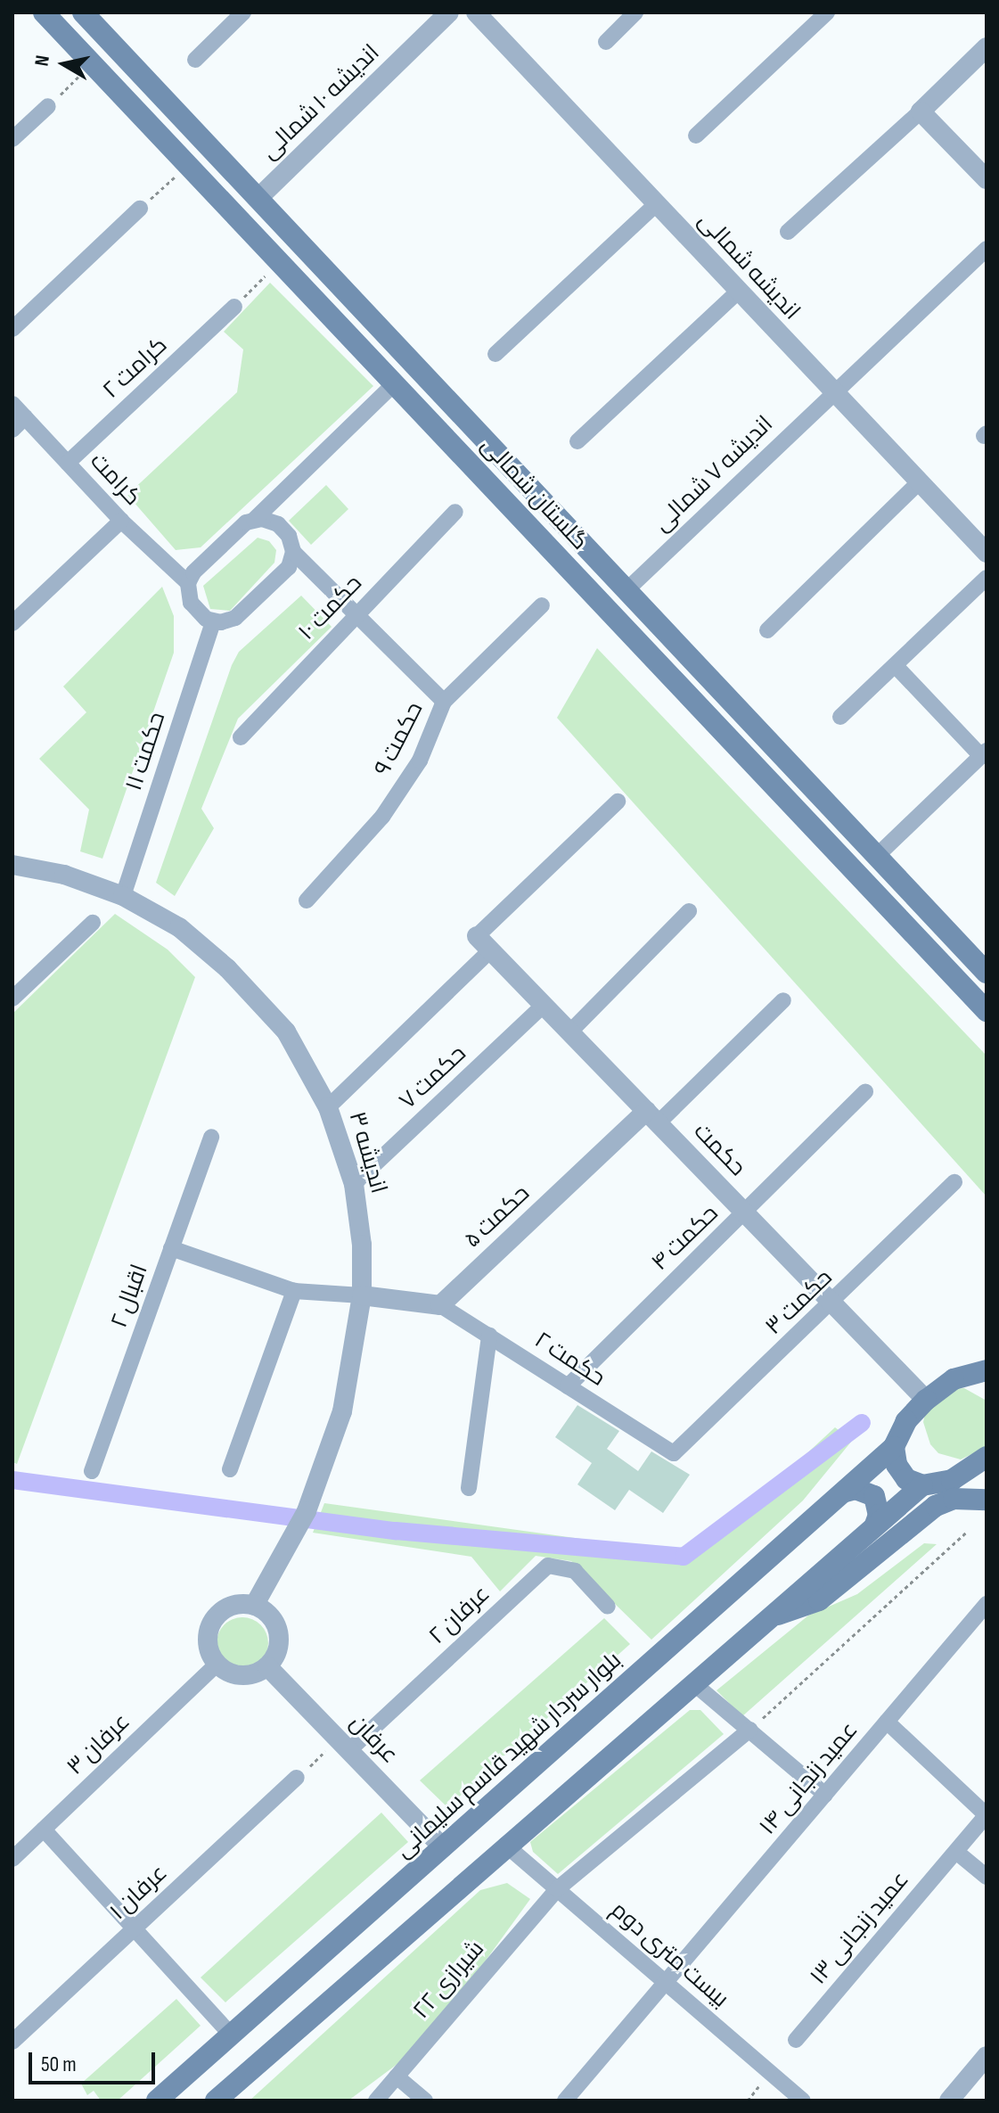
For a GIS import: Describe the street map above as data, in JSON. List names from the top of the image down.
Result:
{
  "streets": {
    "main road": ["گلستان شمالی", "بلوار سردار شهید قاسم سلیمانی"],
    "street": [
      "اندیشه ۱۰ شمالی",
      "اندیشه شمالی",
      "کرامت ۲",
      "اندیشه ۷ شمالی",
      "کرامت",
      "حکمت ۱۰",
      "حکمت ۹",
      "حکمت ۱۱",
      "حکمت ۷",
      "حکمت",
      "اندیشه ۳",
      "حکمت ۵",
      "حکمت ۴",
      "اقبال ۲",
      "حکمت ۳",
      "حکمت ۲",
      "عرفان ۲",
      "عرفان",
      "عرفان ۳",
      "عمید زنجانی ۱۴",
      "عرفان ۱",
      "عمید زنجانی ۱۳",
      "بیست متری دوم",
      "شیرازی ۲۲"
    ]
  },
  "crossings": [
    ["اندیشه ۱۰ شمالی", "گلستان شمالی"],
    ["اندیشه شمالی", "اندیشه ۷ شمالی"],
    ["کرامت ۲", "کرامت"],
    ["اندیشه ۷ شمالی", "گلستان شمالی"],
    ["حکمت ۱۱", "اندیشه ۳"],
    ["حکمت ۷", "حکمت"],
    ["حکمت ۷", "اندیشه ۳"],
    ["حکمت", "حکمت ۵"],
    ["حکمت", "حکمت ۴"],
    ["حکمت", "حکمت ۳"],
    ["حکمت", "بلوار سردار شهید قاسم سلیمانی"],
    ["اندیشه ۳", "عرفان"],
    ["اندیشه ۳", "عرفان ۳"],
    ["حکمت ۵", "حکمت ۲"],
    ["حکمت ۴", "حکمت ۲"],
    ["حکمت ۳", "حکمت ۲"],
    ["عرفان ۲", "عرفان"],
    ["عرفان", "عرفان ۳"],
    ["عرفان", "بلوار سردار شهید قاسم سلیمانی"],
    ["عمید زنجانی ۱۴", "بیست متری دوم"],
    ["بیست متری دوم", "شیرازی ۲۲"]
  ],
  "scale_bar": "50 m",
  "north": "left"
}
